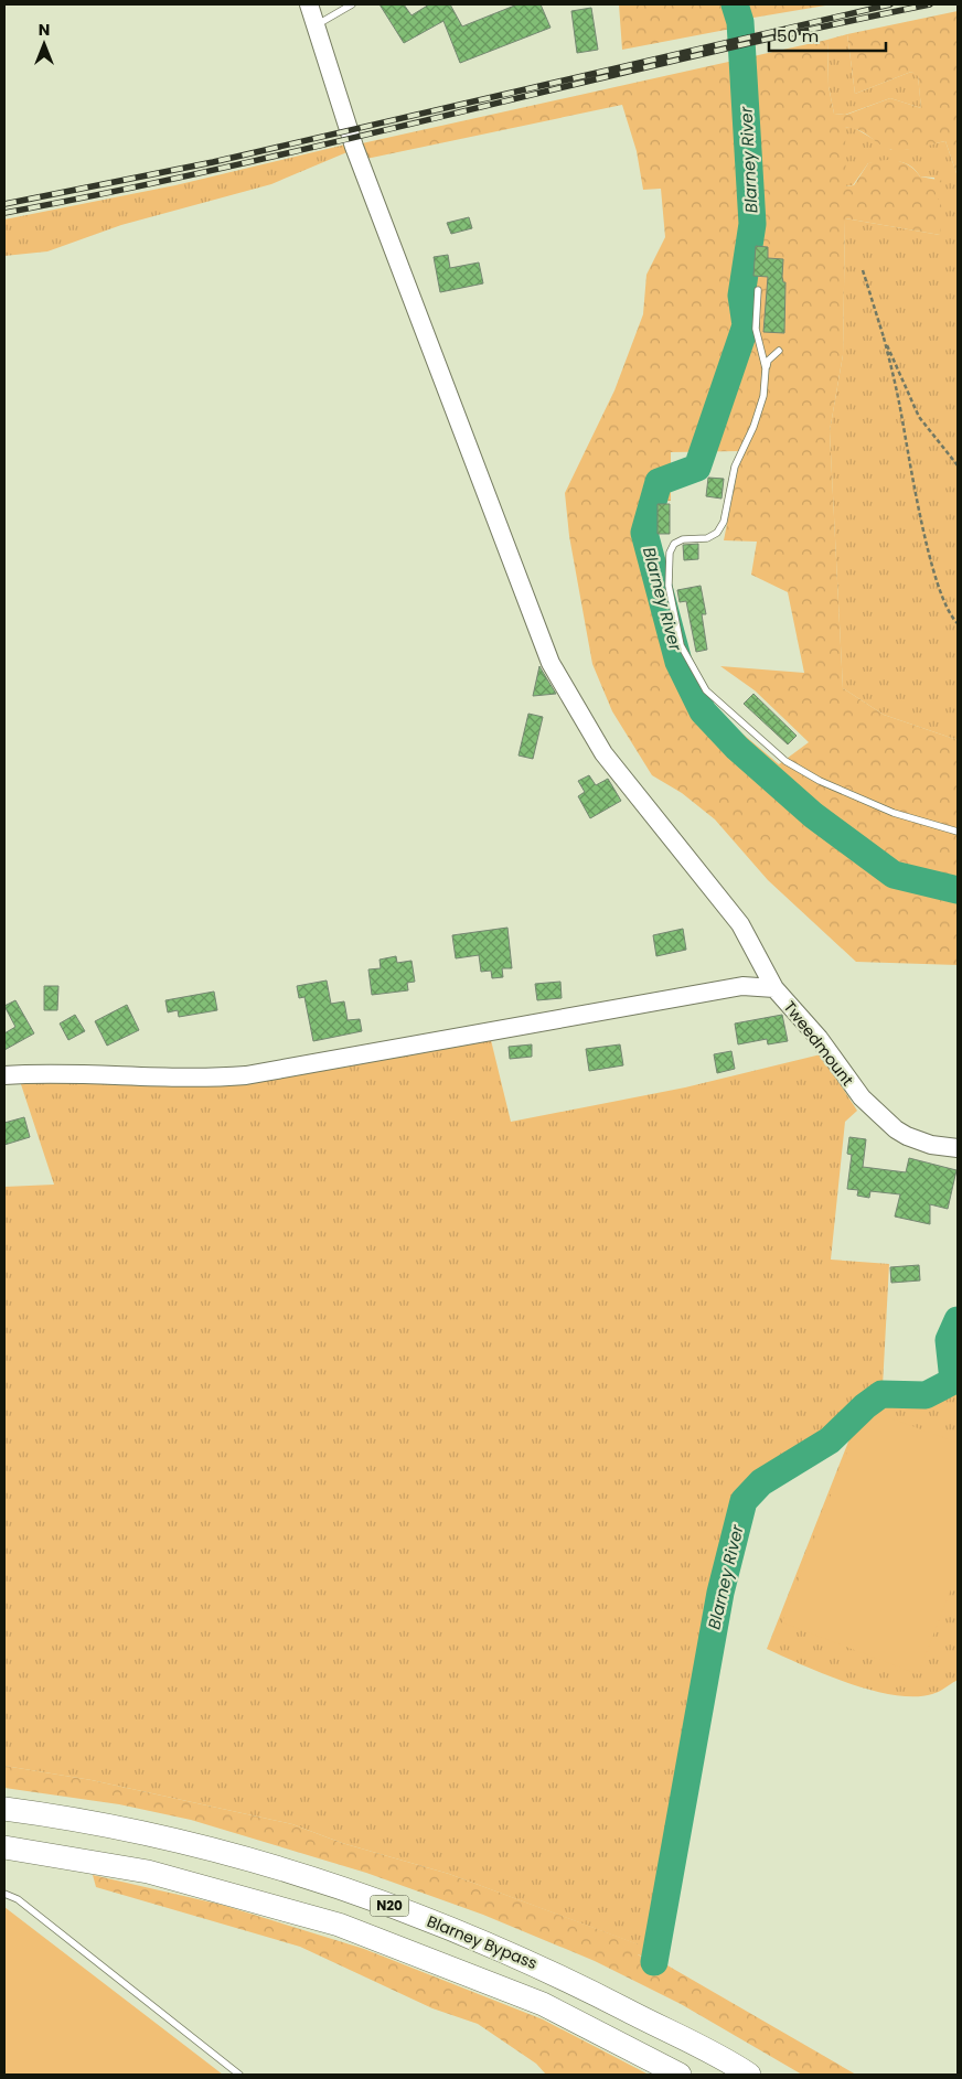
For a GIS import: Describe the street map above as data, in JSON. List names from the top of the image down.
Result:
{
  "streets": {
    "highway": ["N20", "Blarney Bypass"],
    "street": ["Tweedmount"]
  },
  "water": ["Blarney River"],
  "scale_bar": "50 m",
  "north": "top"
}
